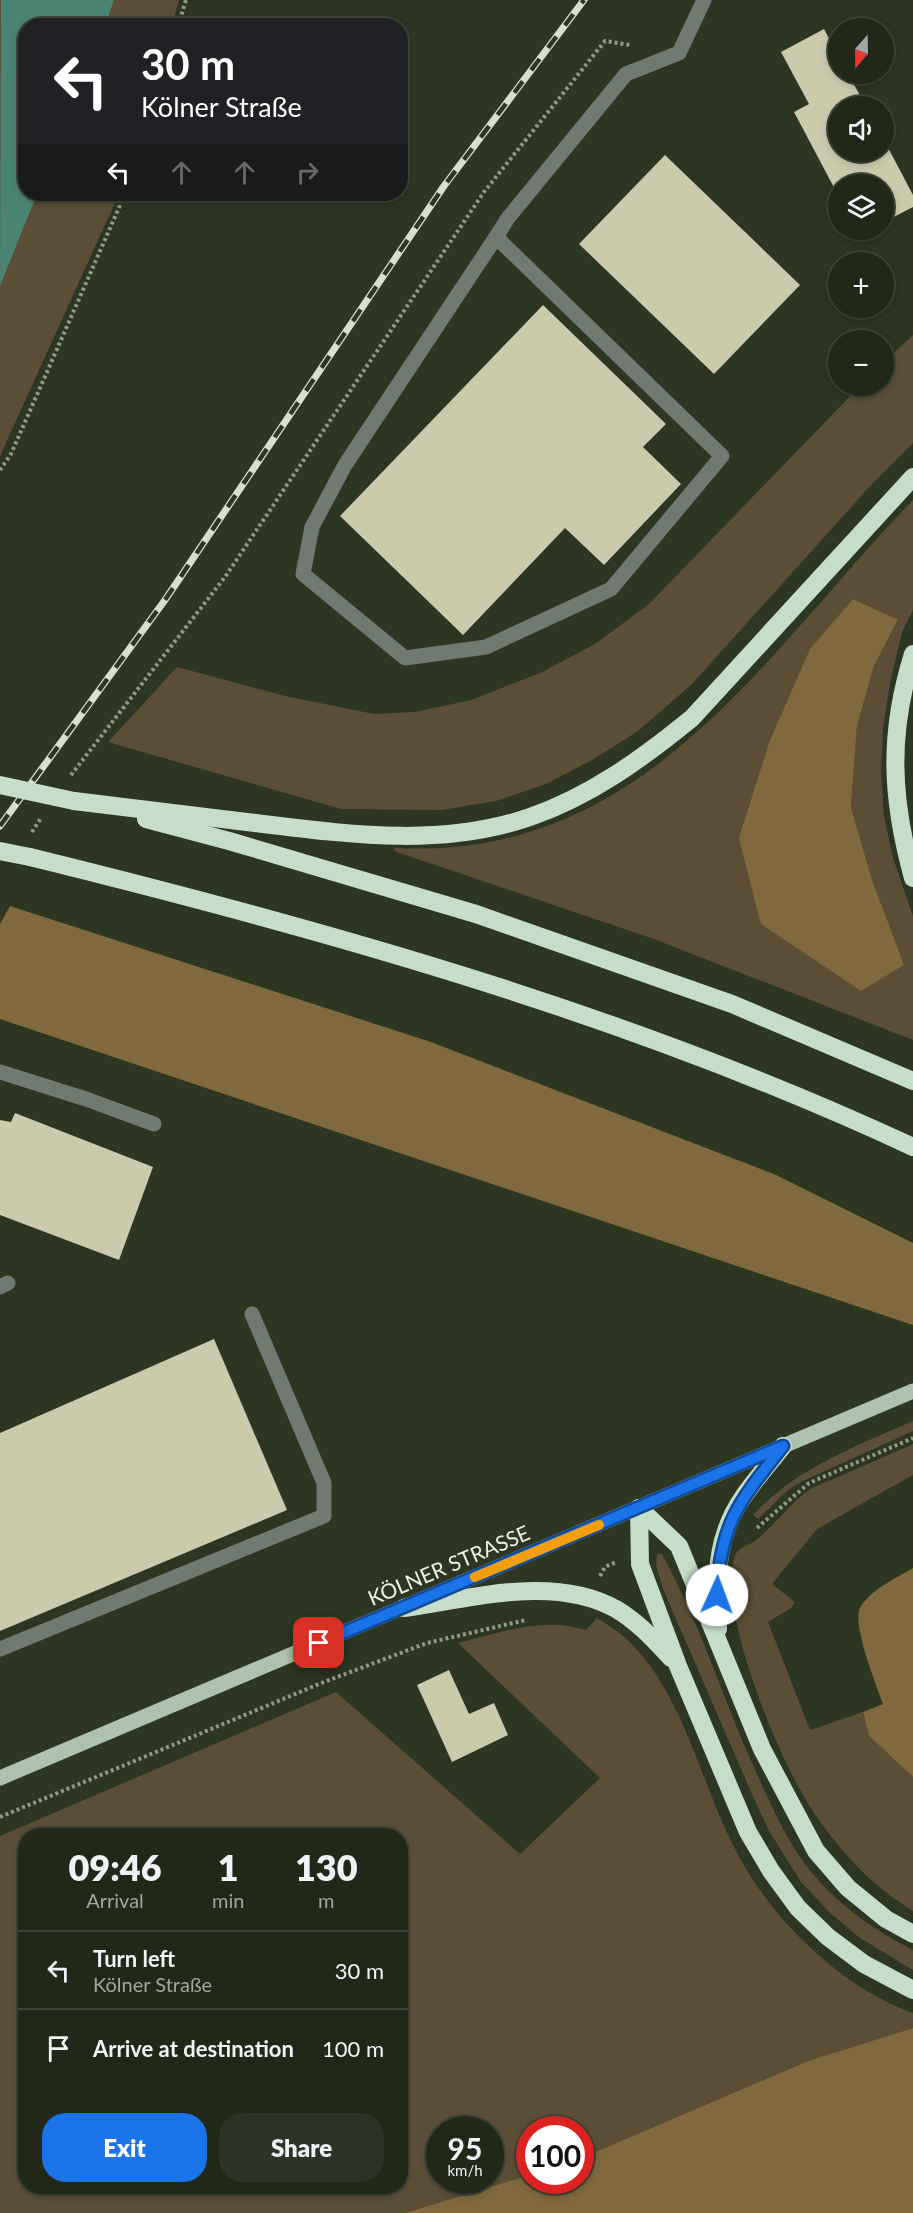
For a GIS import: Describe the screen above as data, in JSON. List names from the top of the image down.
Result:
{
  "streets": {
    "main road": ["KÖLNER STRASSE"]
  },
  "north": "bottom",
  "page": {
    "map_buttons": ["+", "−"],
    "turn": ["30 m", "Kölner Straße"],
    "eta": [
      "09:46",
      "Arrival",
      "1",
      "min",
      "130",
      "m"
    ],
    "list": [
      {
        "name": "Turn left",
        "note": "Kölner Straße",
        "value": "30 m"
      },
      {
        "name": "Arrive at destination",
        "value": "100 m"
      }
    ],
    "buttons": ["Exit", "Share"],
    "speed": "95 km/h",
    "limit": "100"
  }
}
